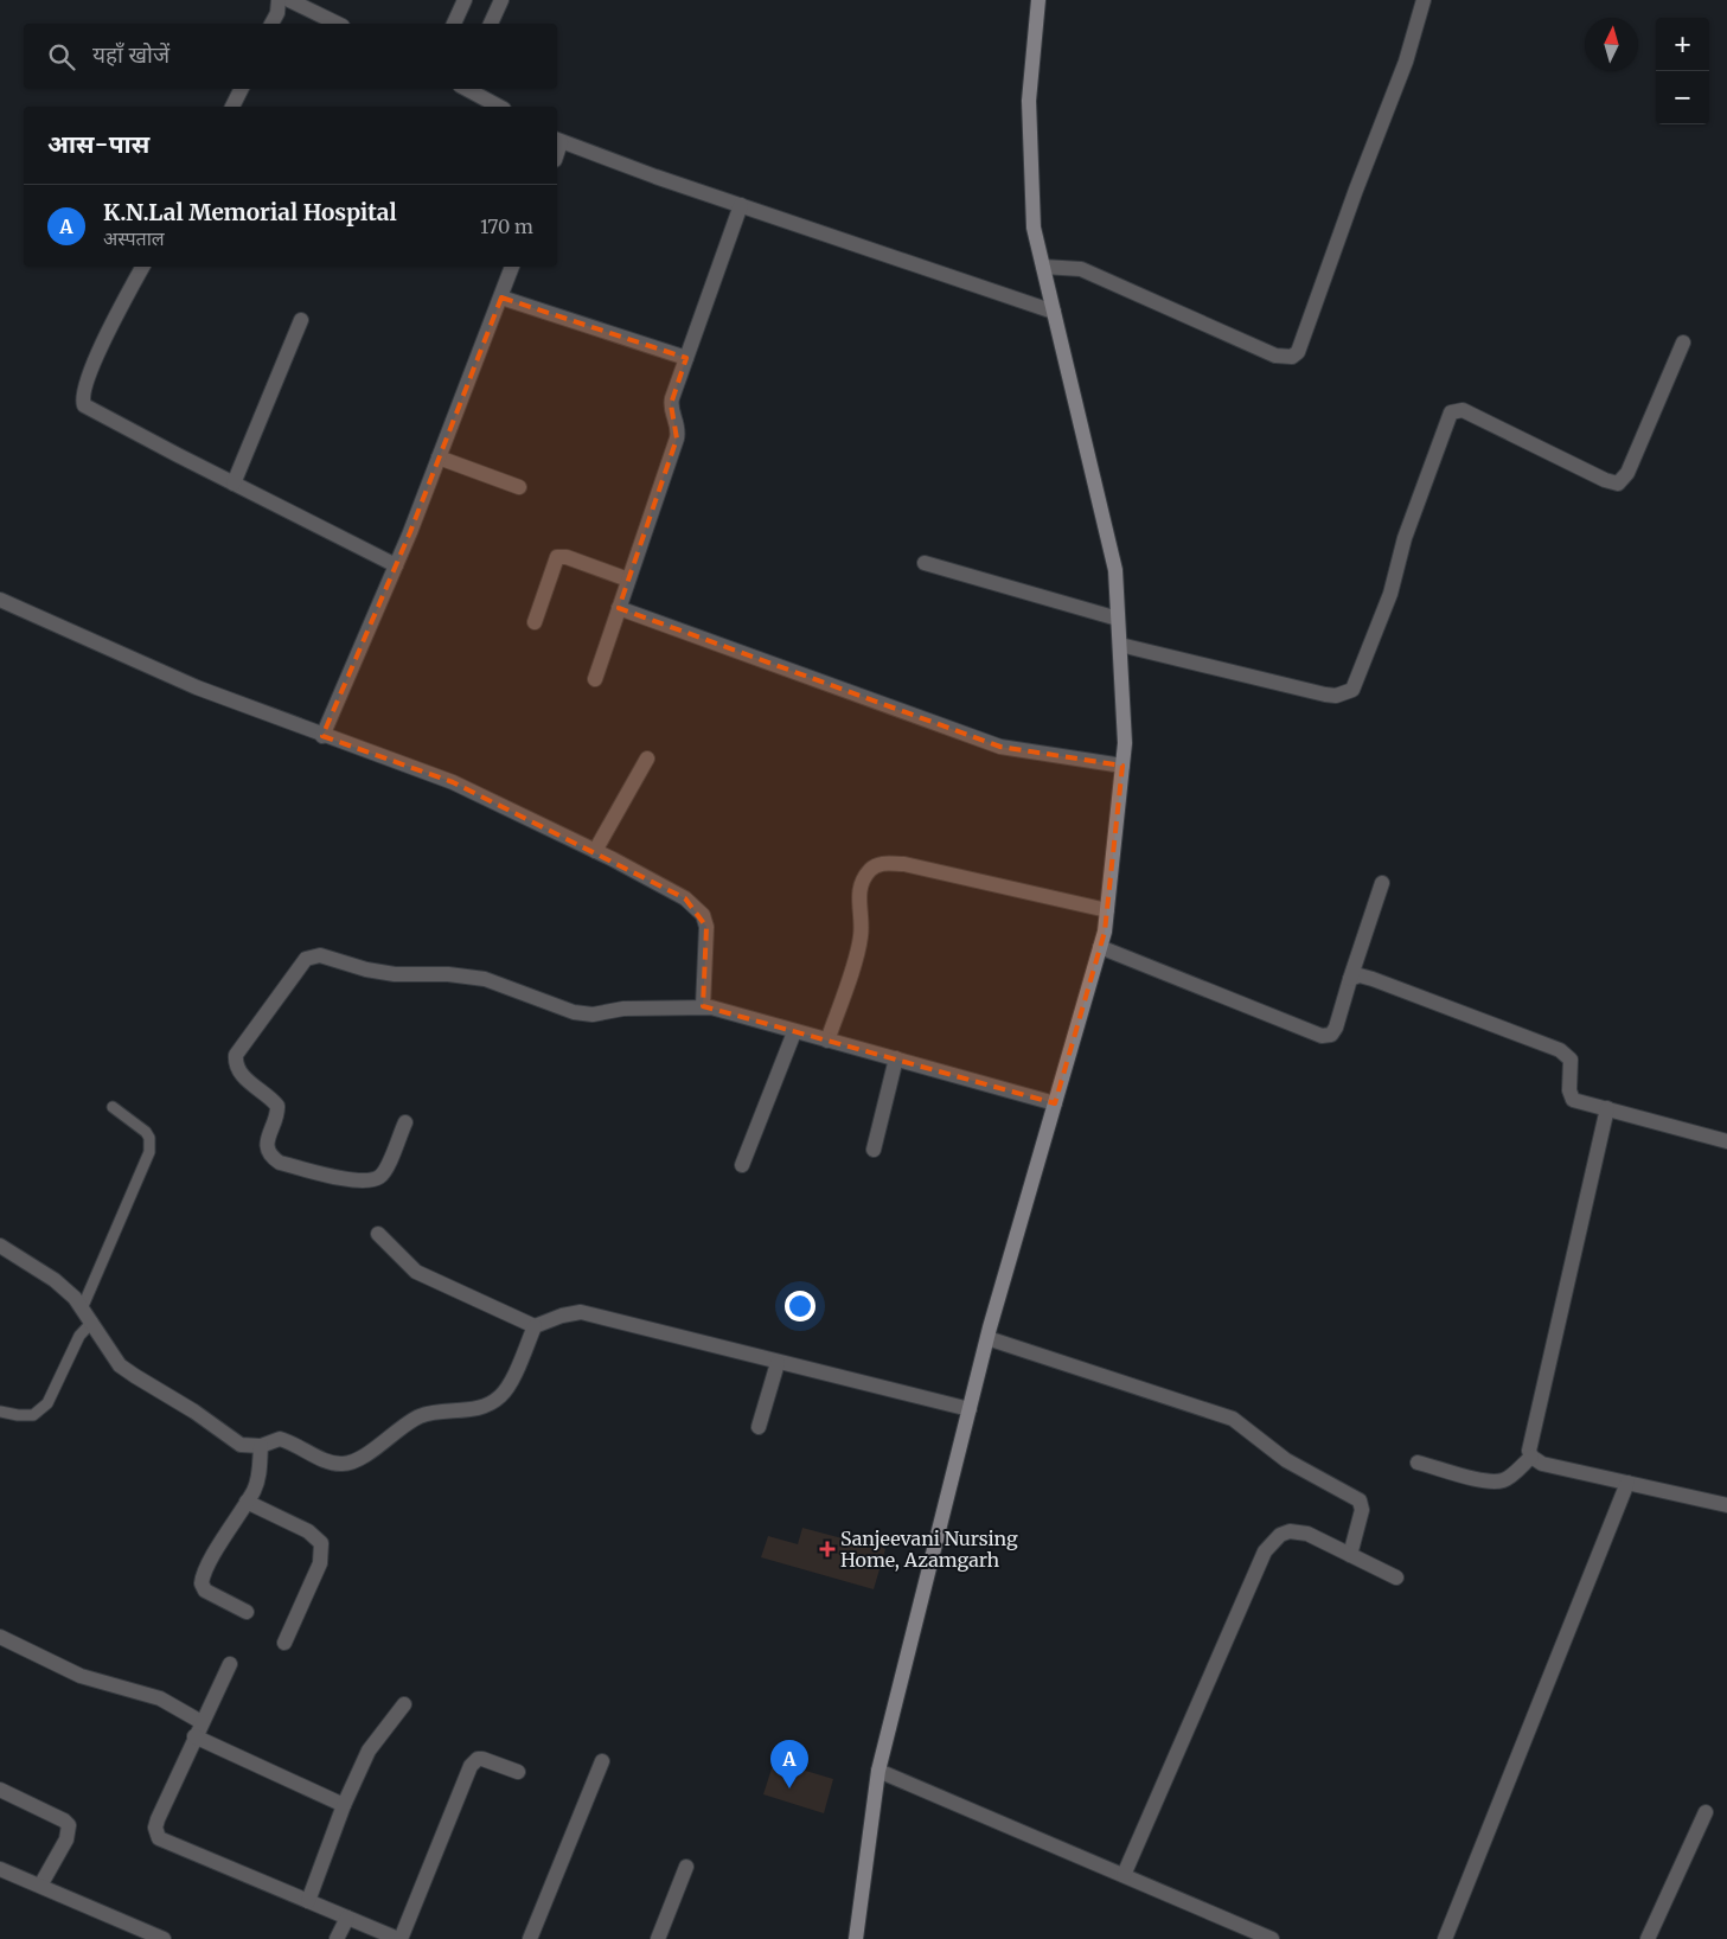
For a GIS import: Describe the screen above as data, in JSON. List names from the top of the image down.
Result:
{
  "places": {
    "health": ["Sanjeevani Nursing Home, Azamgarh"]
  },
  "north": "top",
  "page": {
    "map_buttons": ["+", "−"],
    "search": "यहाँ खोजें",
    "heading": "आस-पास",
    "list": [
      {
        "mark": "A",
        "name": "K.N.Lal Memorial Hospital",
        "note": "अस्पताल",
        "value": "170 m"
      }
    ],
    "pins": "A"
  }
}
